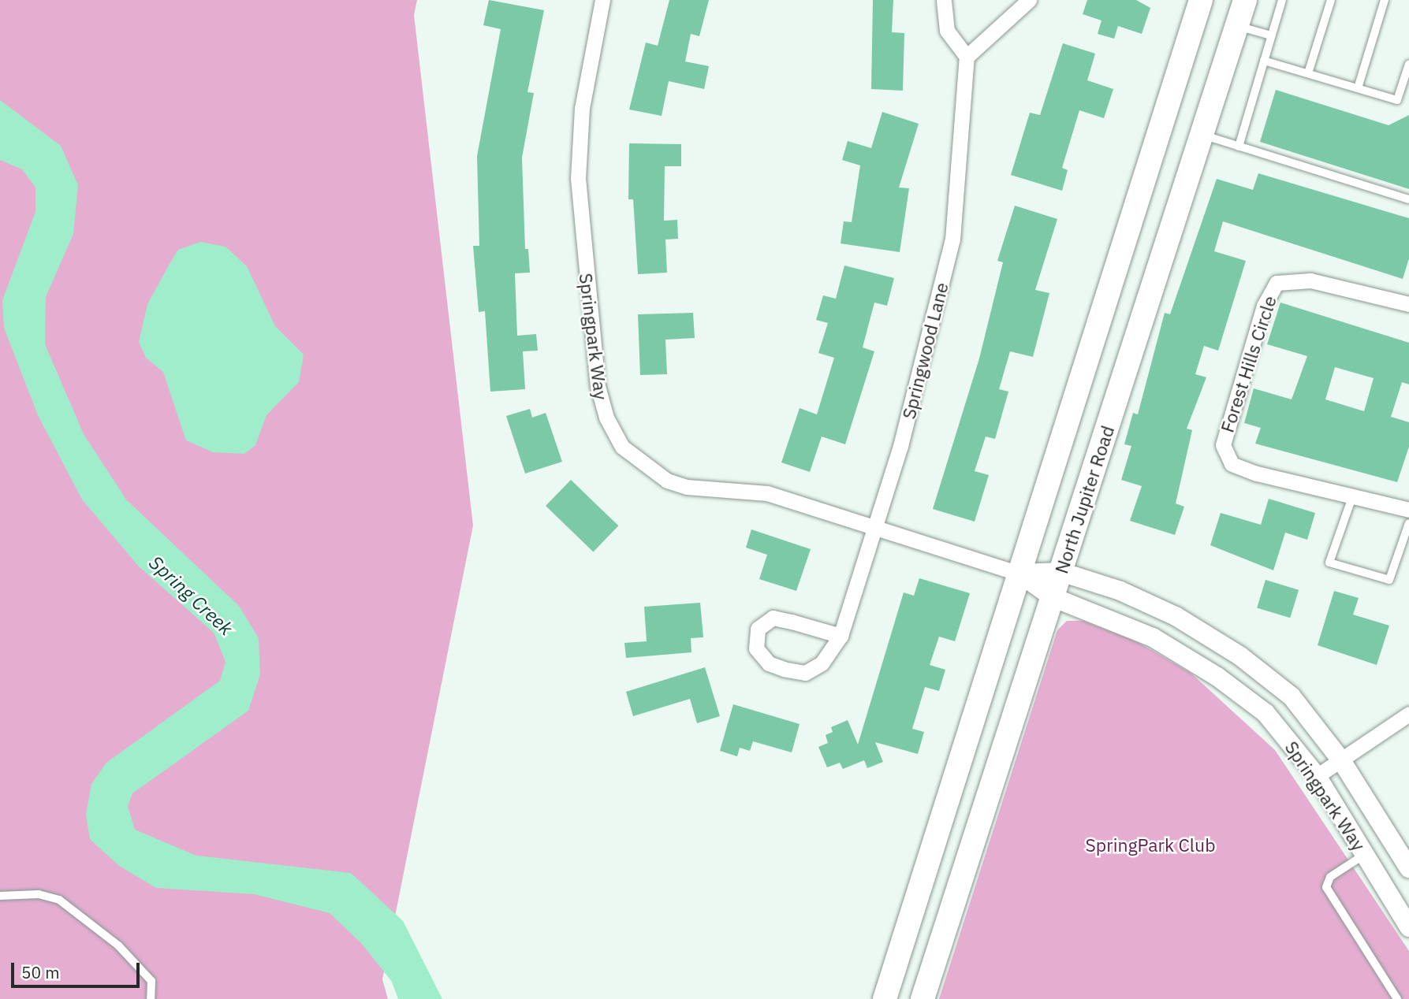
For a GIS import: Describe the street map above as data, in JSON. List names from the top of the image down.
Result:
{
  "streets": {
    "main road": ["North Jupiter Road"],
    "street": ["Springpark Way", "Springwood Lane", "Forest Hills Circle"]
  },
  "crossings": [
    ["Springpark Way", "Springwood Lane"],
    ["Springpark Way", "North Jupiter Road"]
  ],
  "water": ["Spring Creek"],
  "parks": ["SpringPark Club"],
  "scale_bar": "50 m"
}
